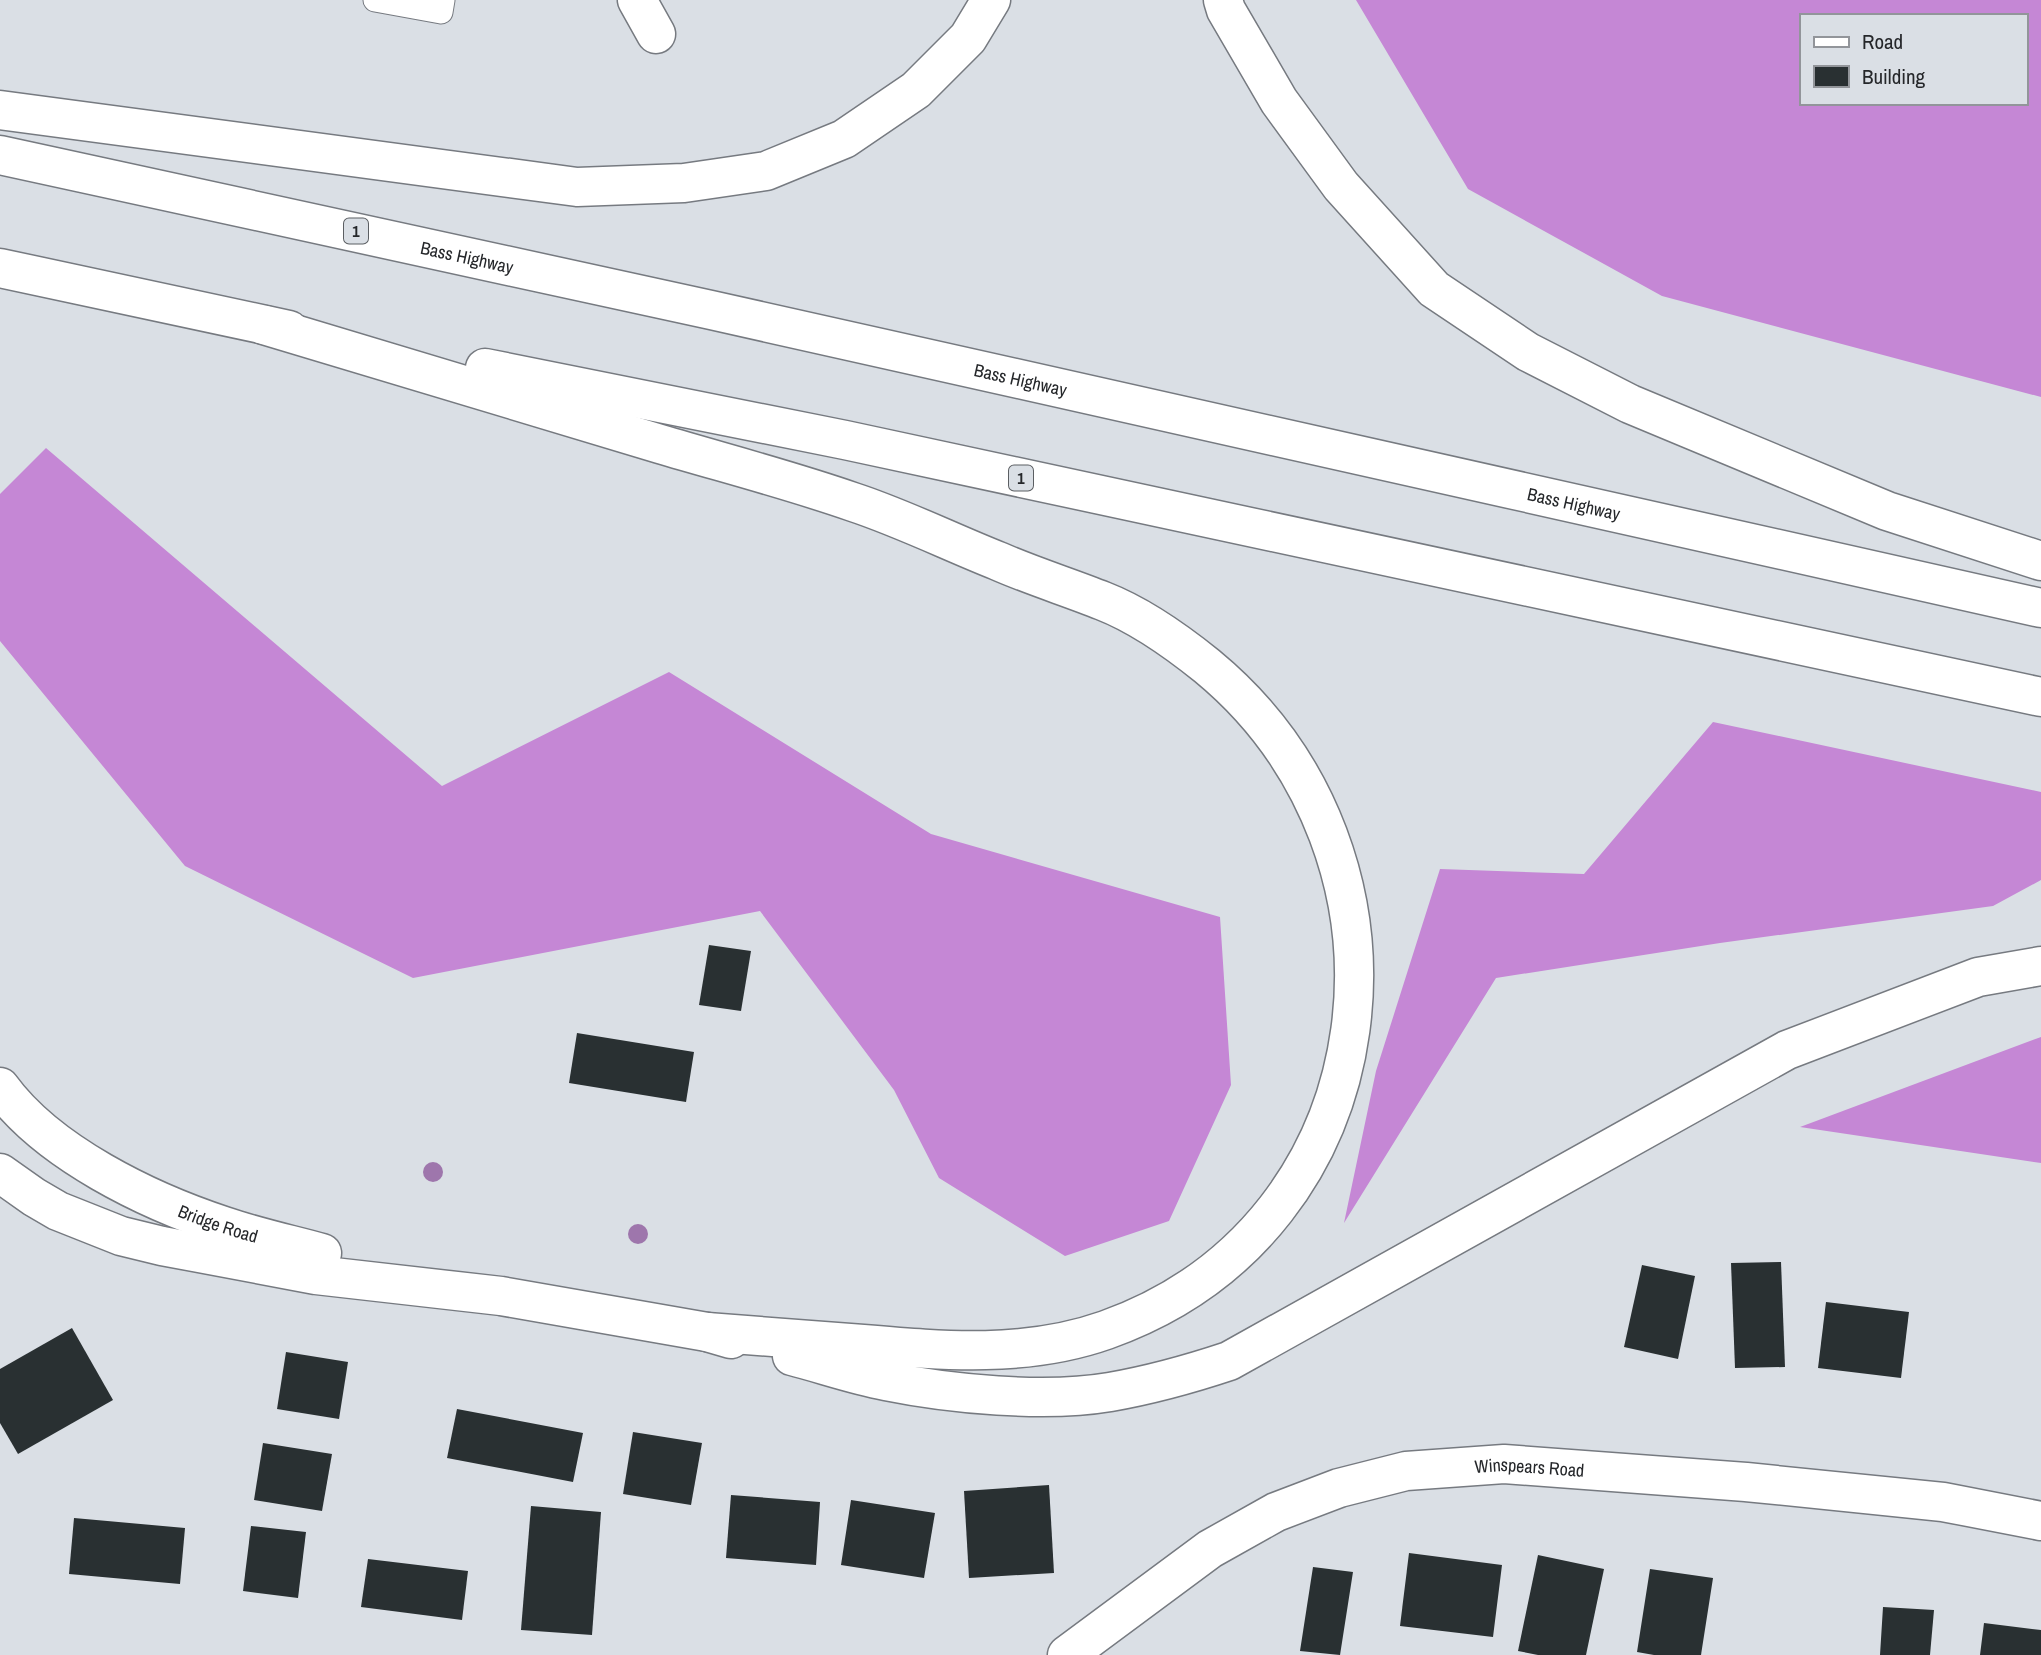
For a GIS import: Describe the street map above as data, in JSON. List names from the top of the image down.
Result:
{
  "streets": {
    "main road": [
      "1",
      "Bass Highway",
      "Bridge Road",
      "Winspears Road"
    ]
  },
  "legend": ["Road", "Building"]
}
